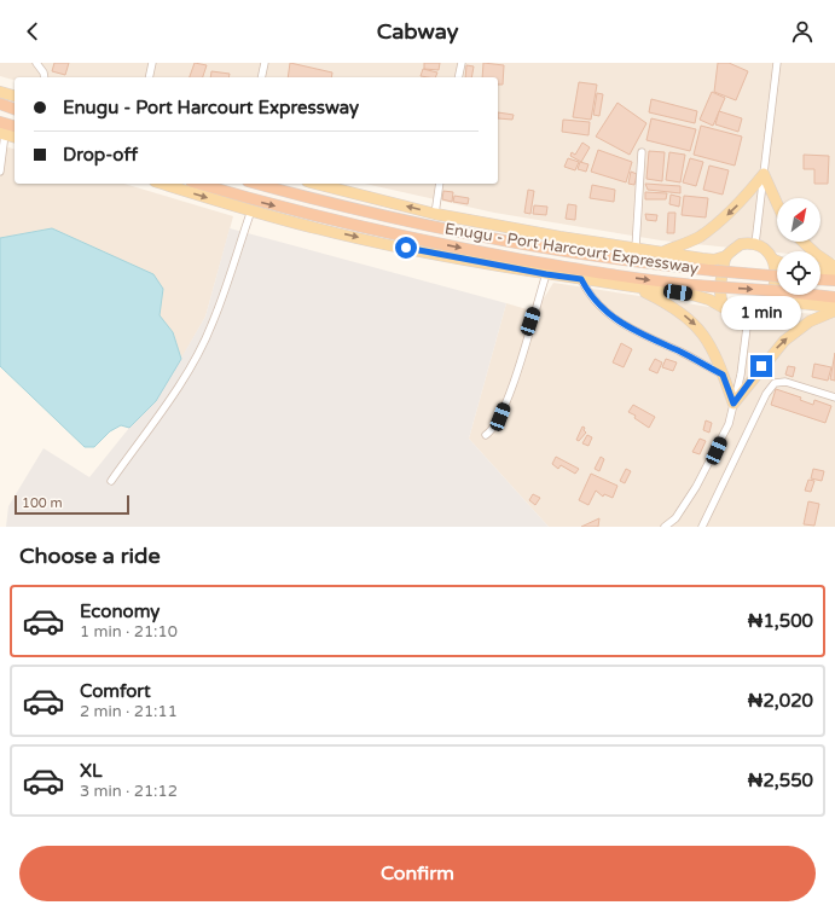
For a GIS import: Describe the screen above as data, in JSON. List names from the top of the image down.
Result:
{
  "streets": {
    "highway": ["Enugu - Port Harcourt Expressway"]
  },
  "scale_bar": "100 m",
  "north": "top right",
  "page": {
    "header": "Cabway",
    "banner": ["Enugu - Port Harcourt Expressway", "Drop-off"],
    "bubble": "1 min",
    "scale": "100 m",
    "heading": "Choose a ride",
    "list": [
      {
        "name": "Economy",
        "note": "1 min · 21:10",
        "value": "₦1,500"
      },
      {
        "name": "Comfort",
        "note": "2 min · 21:11",
        "value": "₦2,020"
      },
      {
        "name": "XL",
        "note": "3 min · 21:12",
        "value": "₦2,550"
      }
    ],
    "buttons": "Confirm"
  }
}
